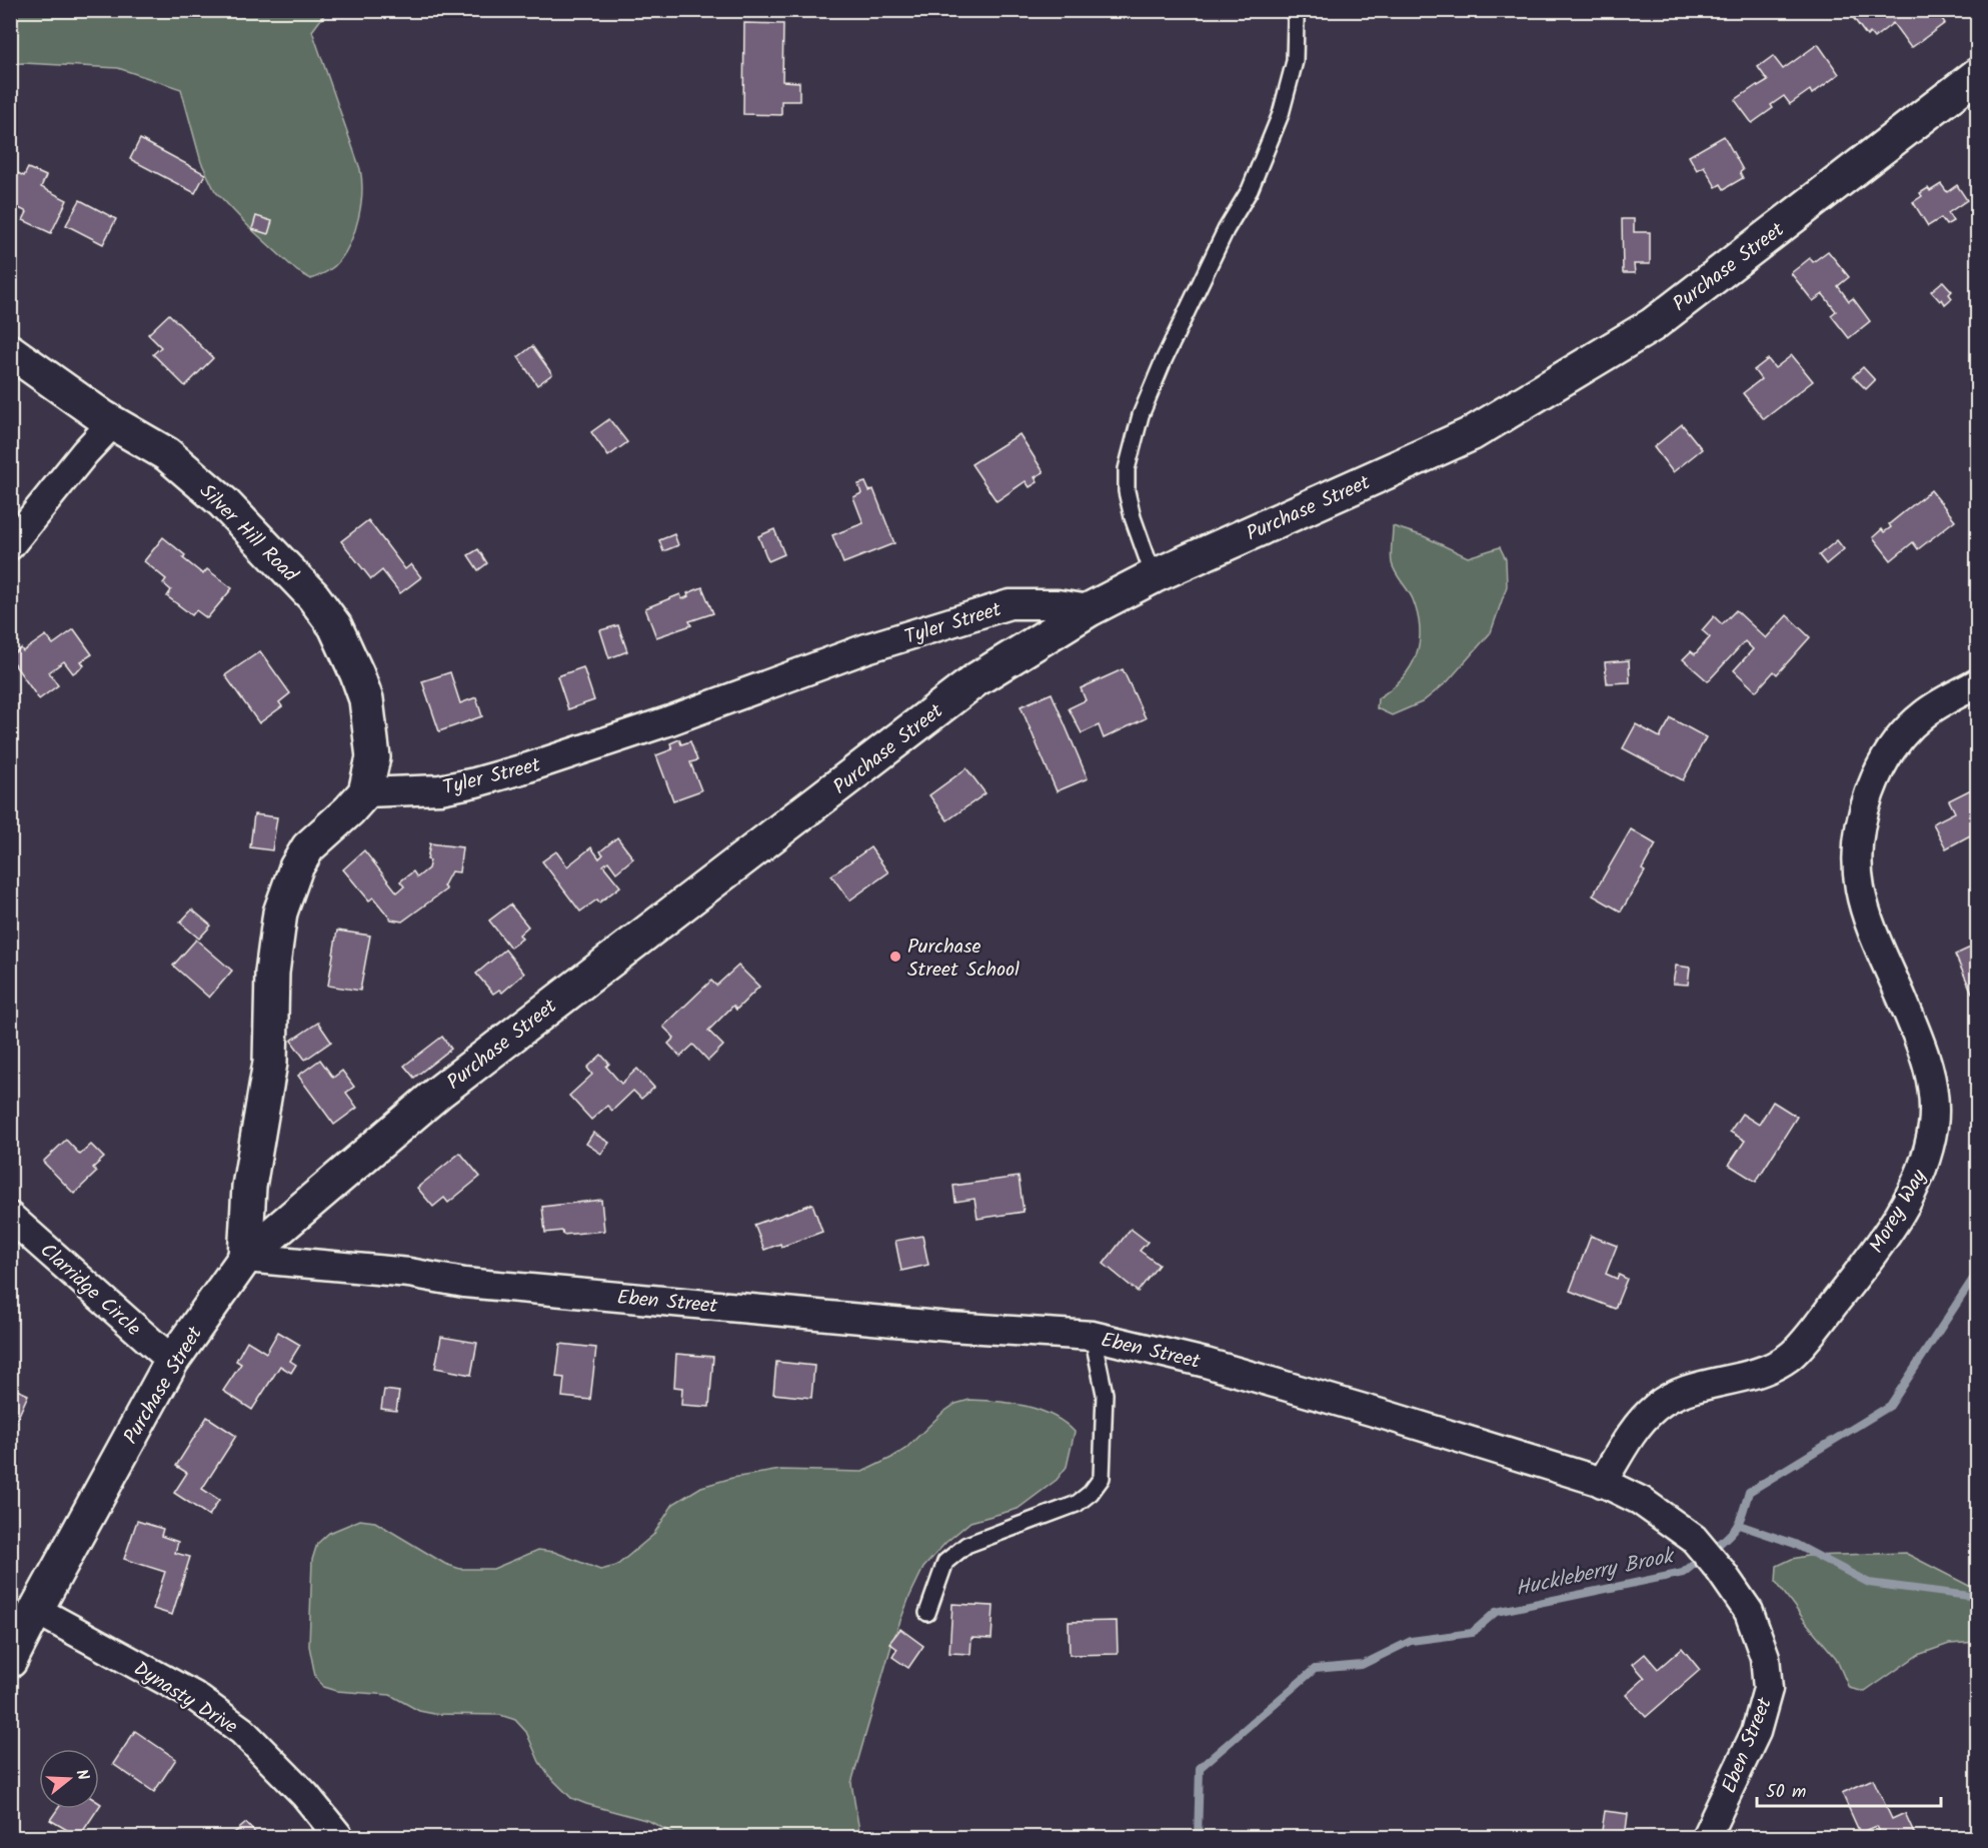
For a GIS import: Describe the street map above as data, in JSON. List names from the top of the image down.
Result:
{
  "streets": {
    "main road": ["Purchase Street", "Silver Hill Road"],
    "street": [
      "Tyler Street",
      "Morey Way",
      "Clarridge Circle",
      "Eben Street",
      "Dynasty Drive"
    ]
  },
  "crossings": [
    ["Purchase Street", "Tyler Street"],
    ["Purchase Street", "Clarridge Circle"],
    ["Purchase Street", "Eben Street"],
    ["Purchase Street", "Dynasty Drive"],
    ["Silver Hill Road", "Tyler Street"],
    ["Morey Way", "Eben Street"]
  ],
  "water": ["Huckleberry Brook"],
  "places": ["Purchase Street School"],
  "scale_bar": "50 m",
  "north": "right"
}
